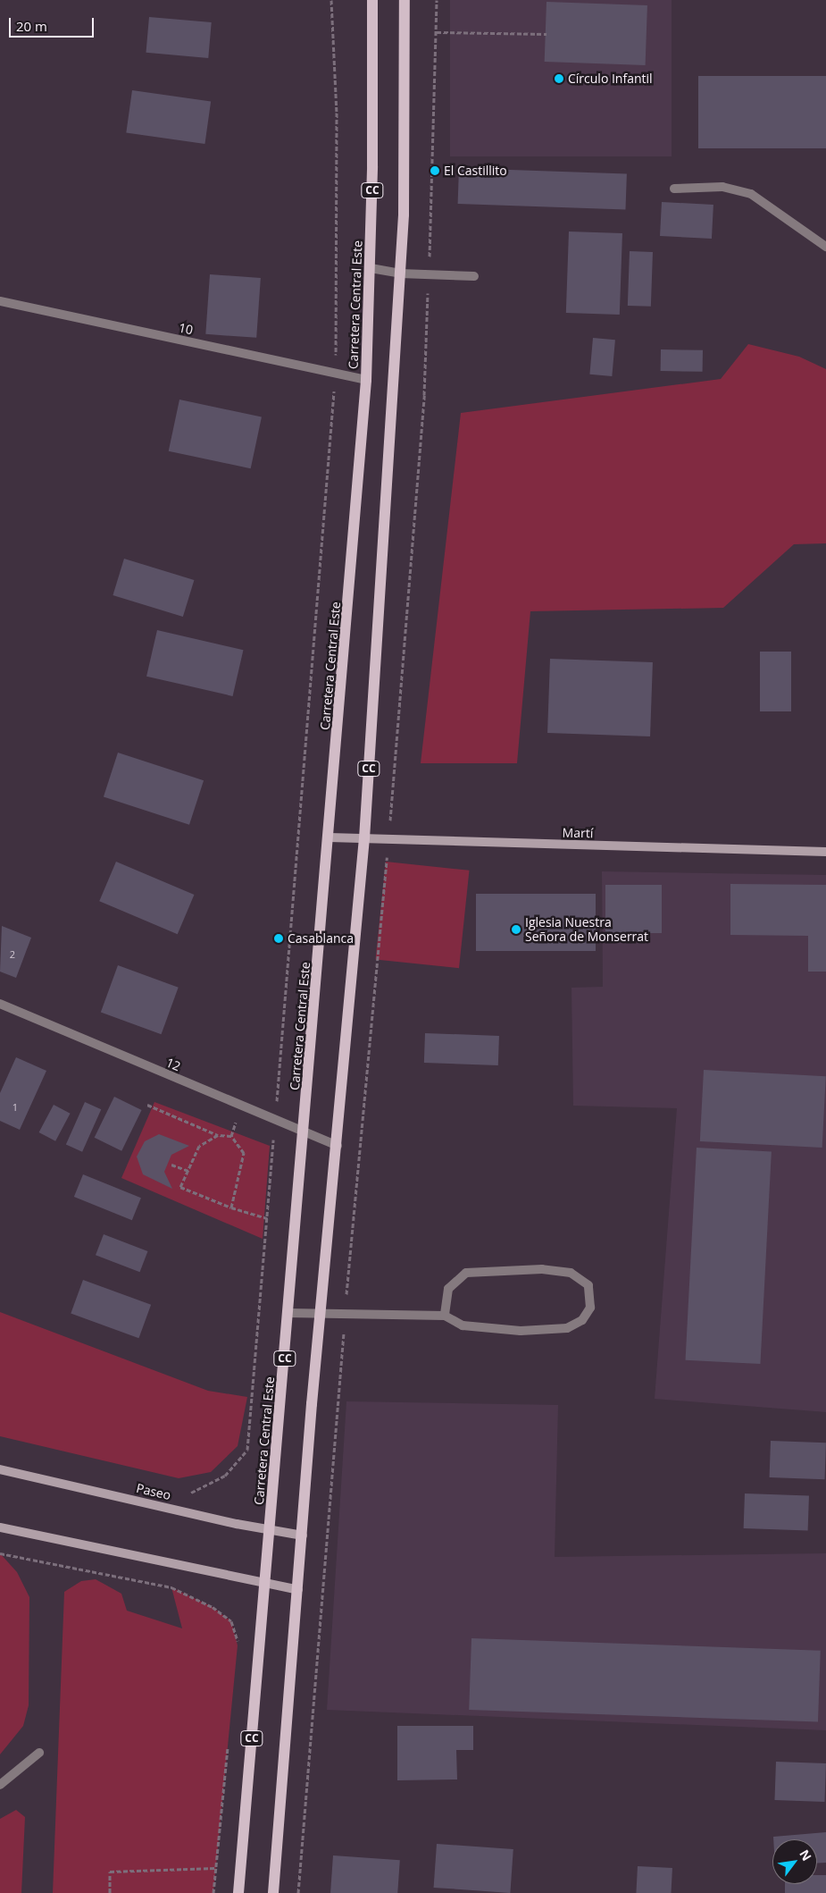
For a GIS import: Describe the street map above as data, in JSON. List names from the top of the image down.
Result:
{
  "streets": {
    "main road": ["CC", "Carretera Central Este"],
    "street": [
      "10",
      "Martí",
      "12",
      "Paseo"
    ]
  },
  "crossings": [
    ["CC", "Martí"],
    ["CC", "12"],
    ["CC", "Paseo"],
    ["Carretera Central Este", "10"],
    ["Carretera Central Este", "Martí"],
    ["Carretera Central Este", "12"],
    ["Carretera Central Este", "Paseo"]
  ],
  "places": [
    "Círculo Infantil",
    "El Castillito",
    "Iglesia Nuestra Señora de Monserrat",
    "Casablanca"
  ],
  "house_numbers": ["2", "1"],
  "scale_bar": "20 m",
  "north": "top right"
}
